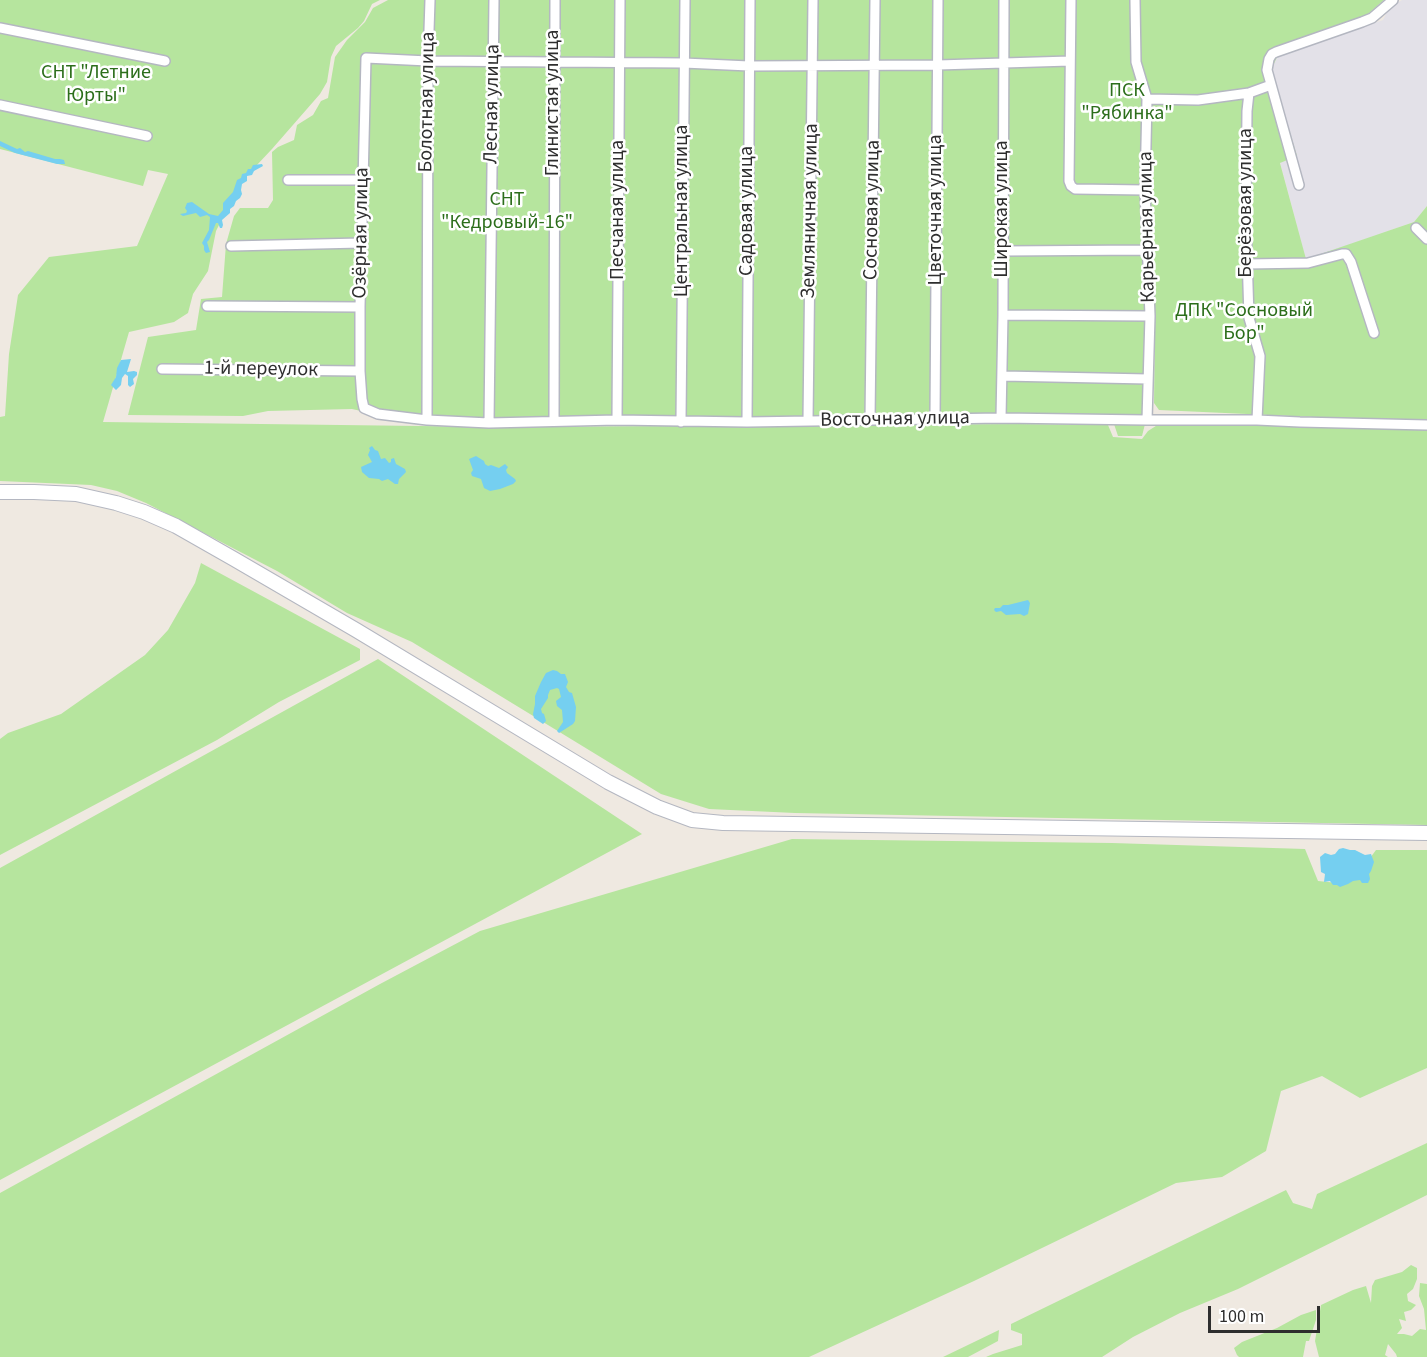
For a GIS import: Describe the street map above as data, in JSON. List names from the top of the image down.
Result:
{
  "streets": {
    "street": [
      "Болотная улица",
      "Глинистая улица",
      "Лесная улица",
      "Берёзовая улица",
      "Широкая улица",
      "Песчаная улица",
      "Сосновая улица",
      "Цветочная улица",
      "Центральная улица",
      "Садовая улица",
      "Земляничная улица",
      "Карьерная улица",
      "Озёрная улица",
      "1-й переулок",
      "Восточная улица"
    ]
  },
  "crossings": [
    ["Болотная улица", "Озёрная улица"],
    ["Болотная улица", "Восточная улица"],
    ["Глинистая улица", "Восточная улица"],
    ["Лесная улица", "Восточная улица"],
    ["Берёзовая улица", "Восточная улица"],
    ["Широкая улица", "Восточная улица"],
    ["Песчаная улица", "Восточная улица"],
    ["Сосновая улица", "Восточная улица"],
    ["Цветочная улица", "Восточная улица"],
    ["Центральная улица", "Восточная улица"],
    ["Садовая улица", "Восточная улица"],
    ["Земляничная улица", "Восточная улица"],
    ["Карьерная улица", "Восточная улица"],
    ["Озёрная улица", "1-й переулок"],
    ["Озёрная улица", "Восточная улица"]
  ],
  "parks": [
    "СНТ \"Летние Юрты\"",
    "ПСК \"Рябинка\"",
    "СНТ \"Кедровый-16\"",
    "ДПК \"Сосновый Бор\""
  ],
  "scale_bar": "100 m"
}
